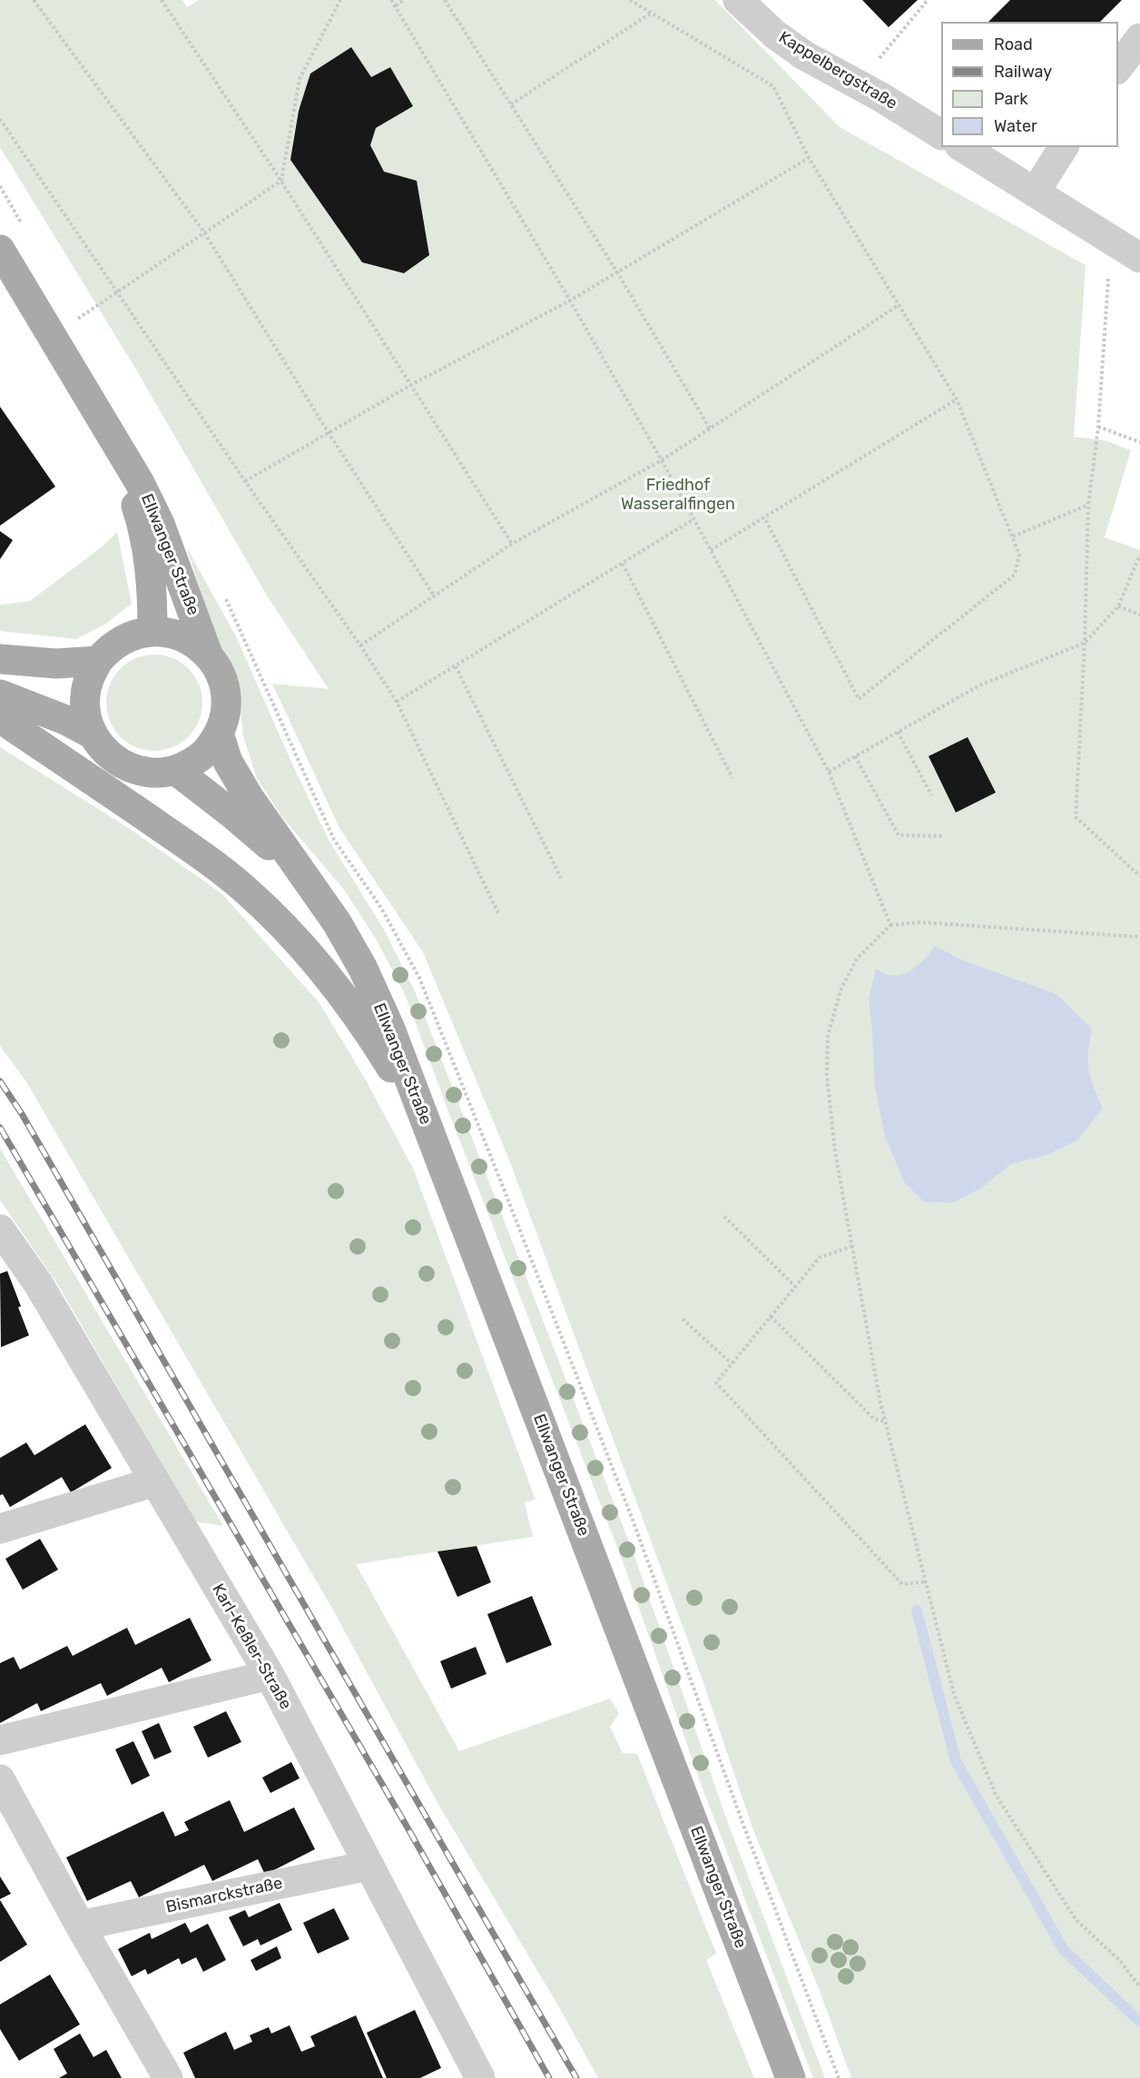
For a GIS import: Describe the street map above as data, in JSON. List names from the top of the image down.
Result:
{
  "streets": {
    "main road": ["Ellwanger Straße"],
    "street": ["Kappelbergstraße", "Karl-Keßler-Straße", "Bismarckstraße"]
  },
  "crossings": [
    ["Karl-Keßler-Straße", "Bismarckstraße"]
  ],
  "parks": ["Friedhof Wasseralfingen"],
  "legend": [
    "Road",
    "Railway",
    "Park",
    "Water"
  ]
}
